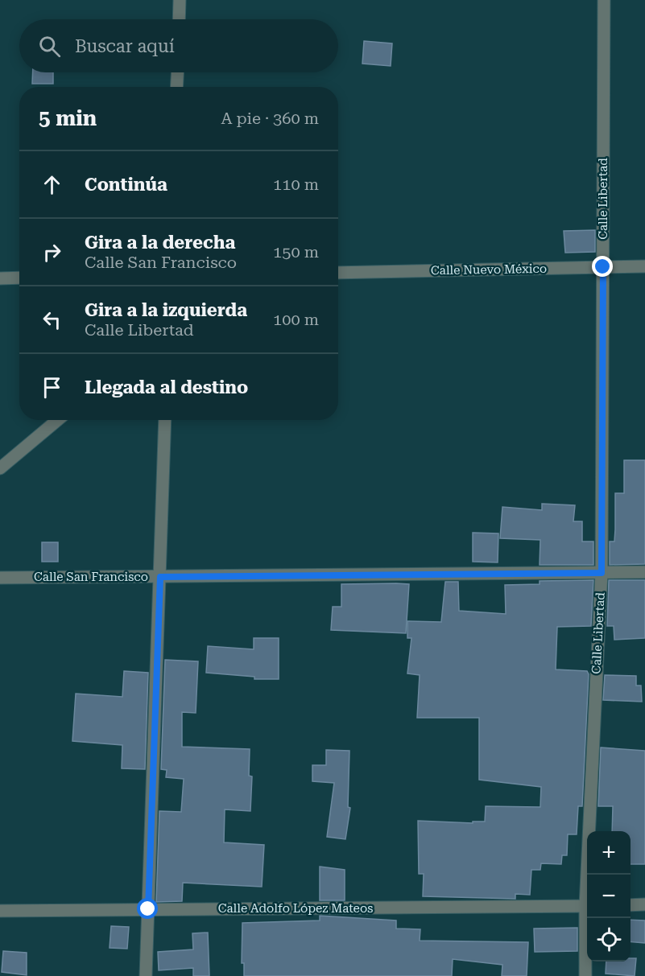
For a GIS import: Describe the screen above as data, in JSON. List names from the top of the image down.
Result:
{
  "streets": {
    "street": [
      "Calle Libertad",
      "Calle Nuevo México",
      "Calle San Francisco",
      "Calle Adolfo López Mateos"
    ]
  },
  "crossings": [
    ["Calle Libertad", "Calle Nuevo México"],
    ["Calle Libertad", "Calle San Francisco"]
  ],
  "page": {
    "search": "Buscar aquí",
    "heading": ["5 min", "A pie · 360 m"],
    "list": [
      ["Continúa", "110 m"],
      ["Gira a la derecha", "Calle San Francisco", "150 m"],
      ["Gira a la izquierda", "Calle Libertad", "100 m"],
      "Llegada al destino"
    ],
    "map_buttons": ["+", "−"]
  }
}
